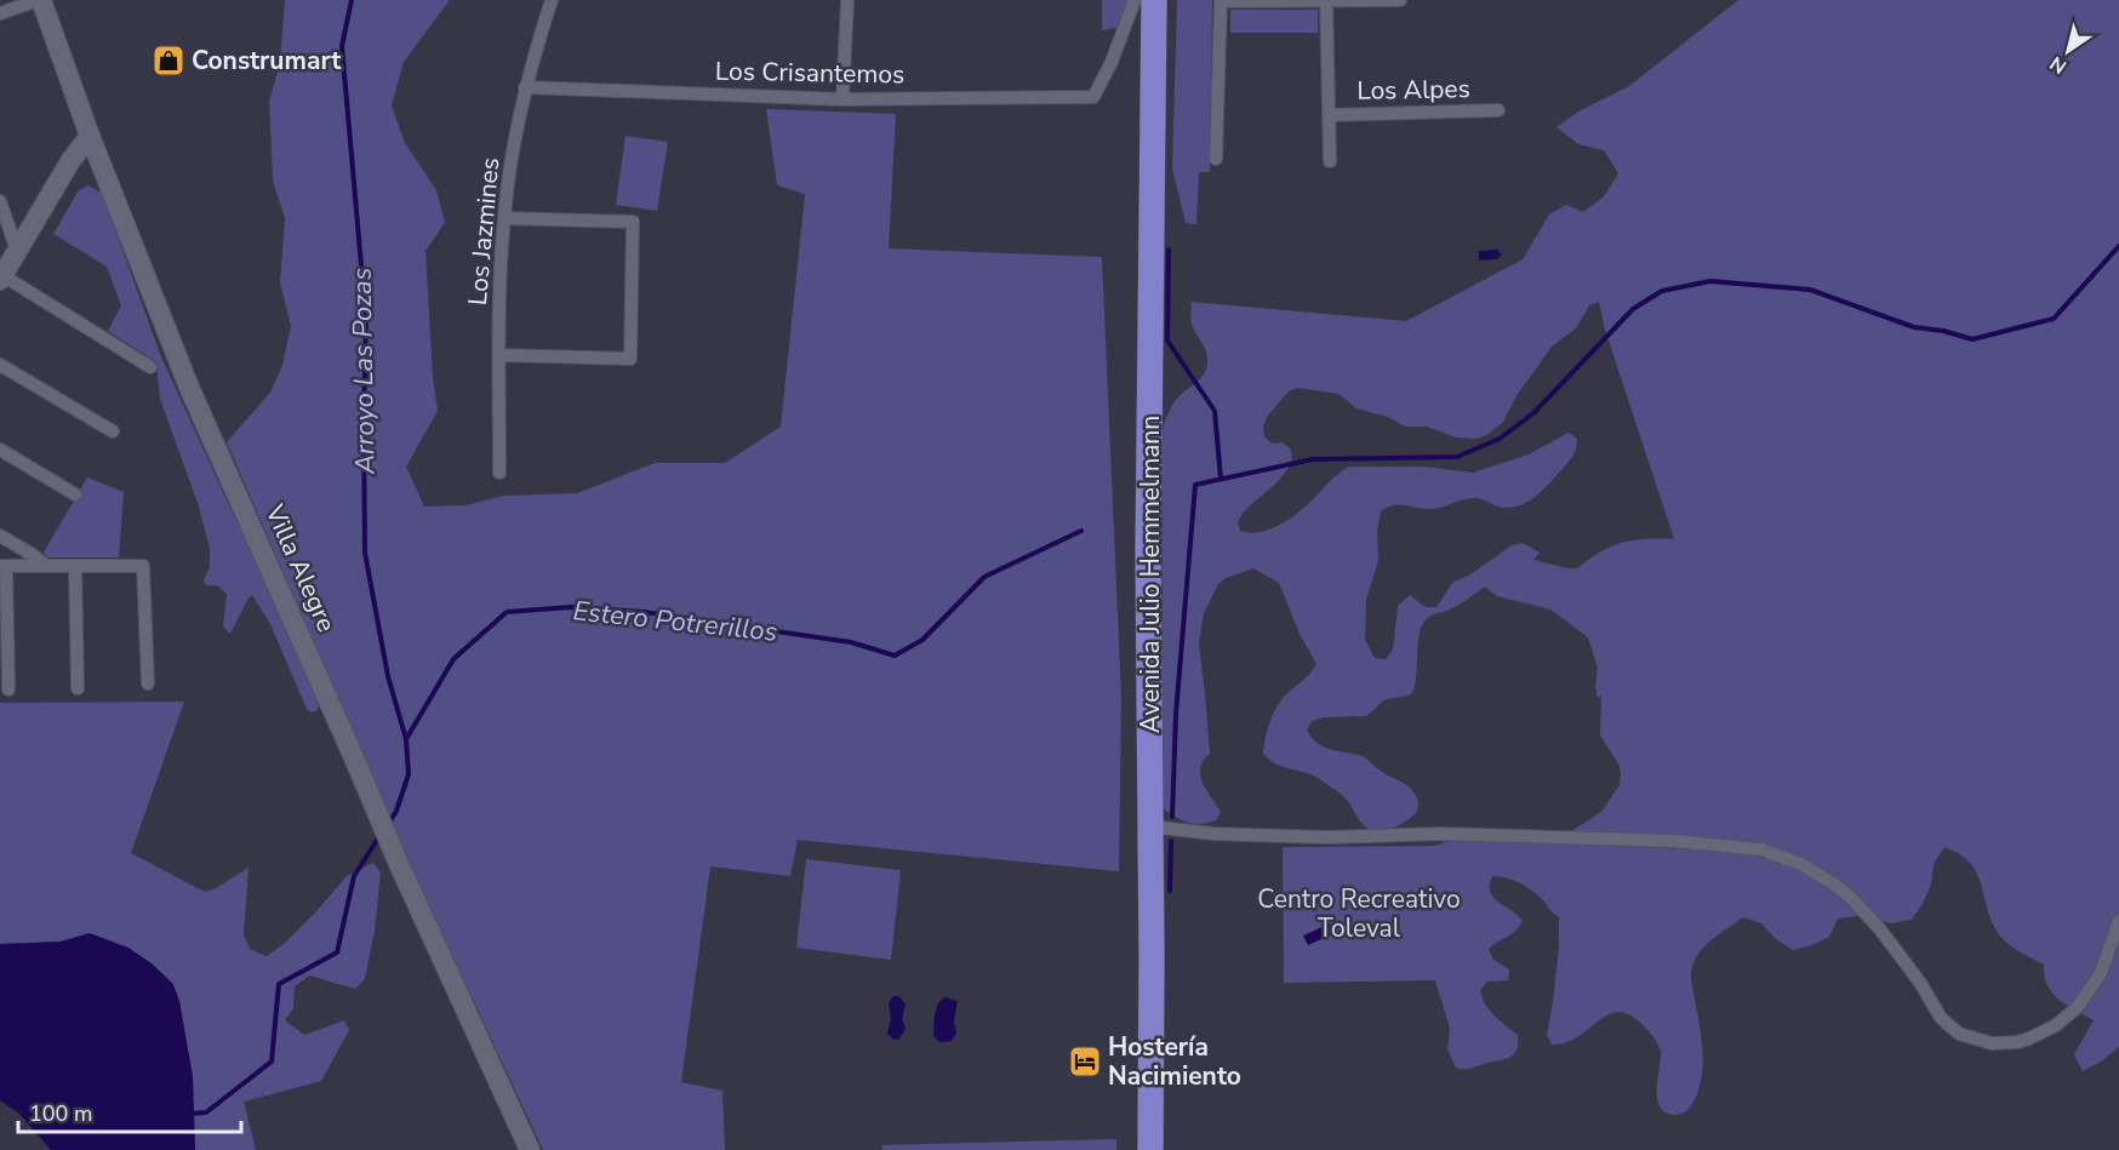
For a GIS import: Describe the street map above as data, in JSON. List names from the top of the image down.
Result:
{
  "streets": {
    "highway": ["Avenida Julio Hemmelmann"],
    "main road": ["Villa Alegre"],
    "street": ["Los Crisantemos", "Los Alpes", "Los Jazmines"]
  },
  "crossings": [
    ["Los Crisantemos", "Los Jazmines"]
  ],
  "water": ["Arroyo Las Pozas", "Estero Potrerillos"],
  "parks": ["Centro Recreativo Toleval"],
  "places": {
    "shop": ["Construmart"],
    "hotel": ["Hostería Nacimiento"]
  },
  "scale_bar": "100 m",
  "north": "bottom left"
}
